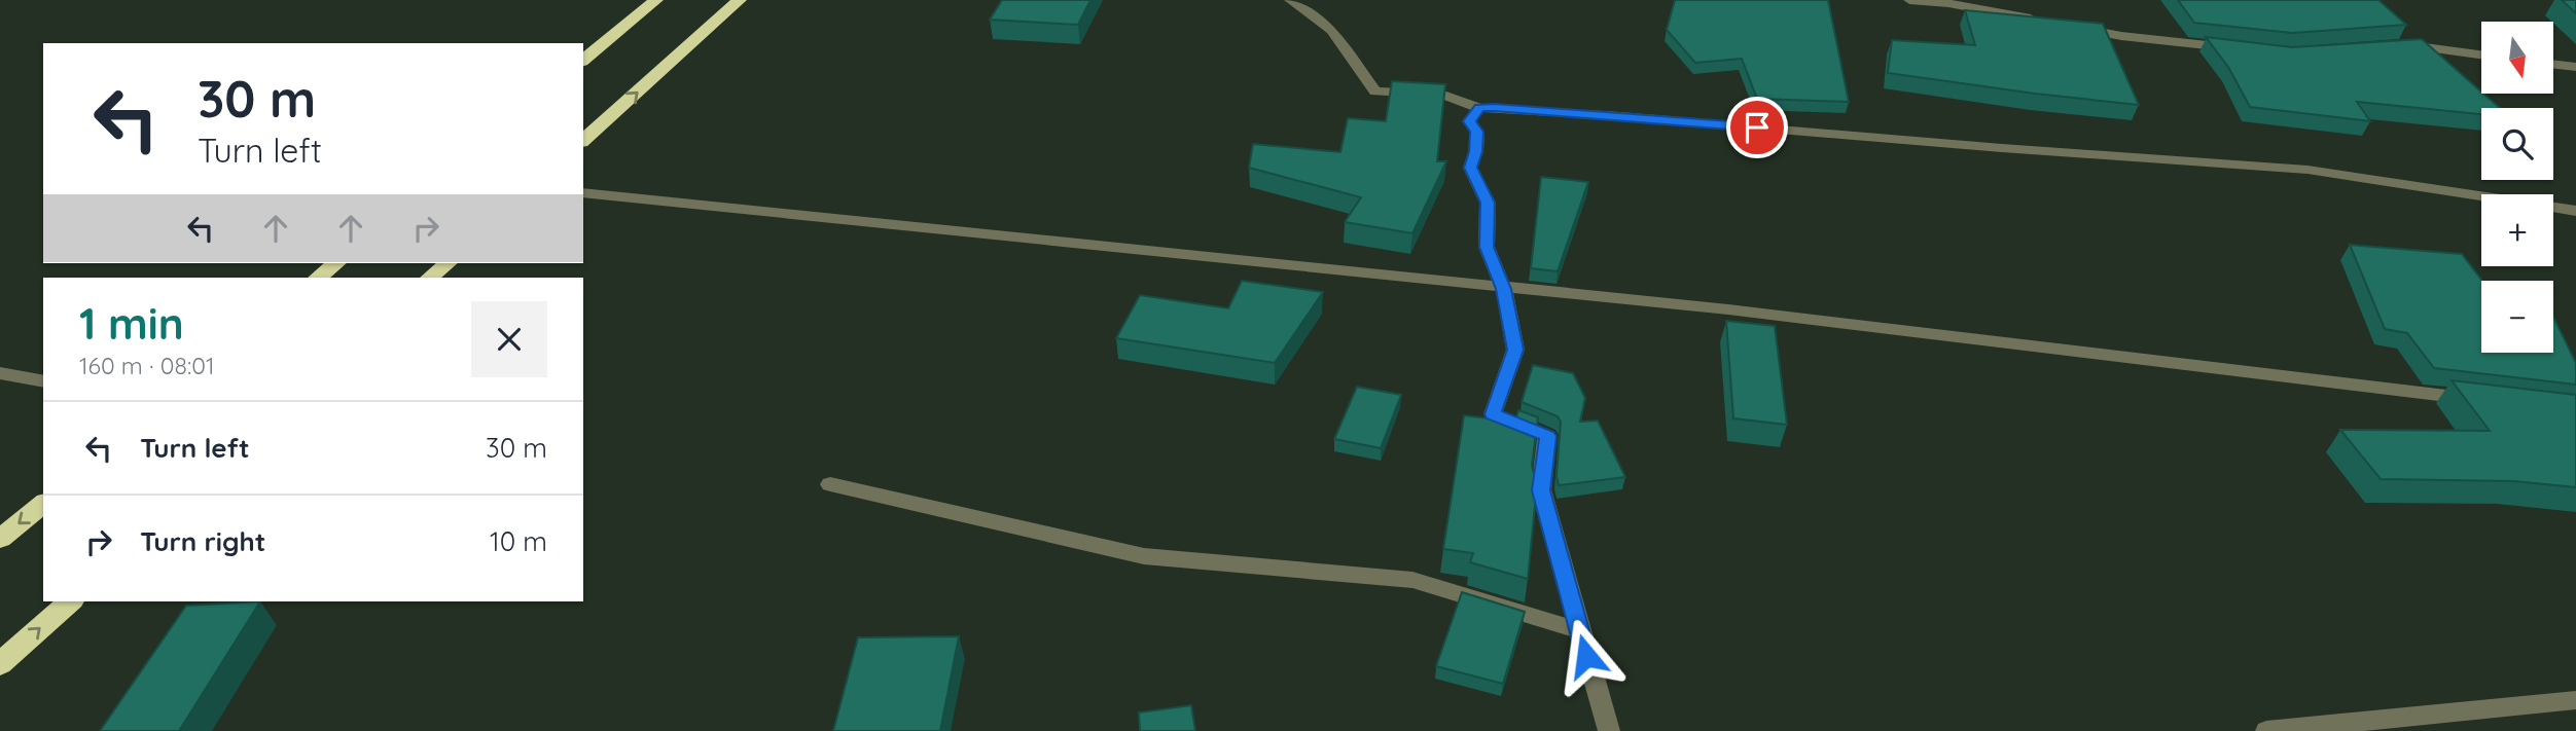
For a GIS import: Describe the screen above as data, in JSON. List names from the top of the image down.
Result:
{
  "north": "bottom",
  "page": {
    "map_buttons": ["+", "−"],
    "turn": ["30 m", "Turn left"],
    "heading": ["1 min", "160 m · 08:01"],
    "list": [
      {
        "name": "Turn left",
        "value": "30 m"
      },
      {
        "name": "Turn right",
        "value": "10 m"
      }
    ]
  }
}
